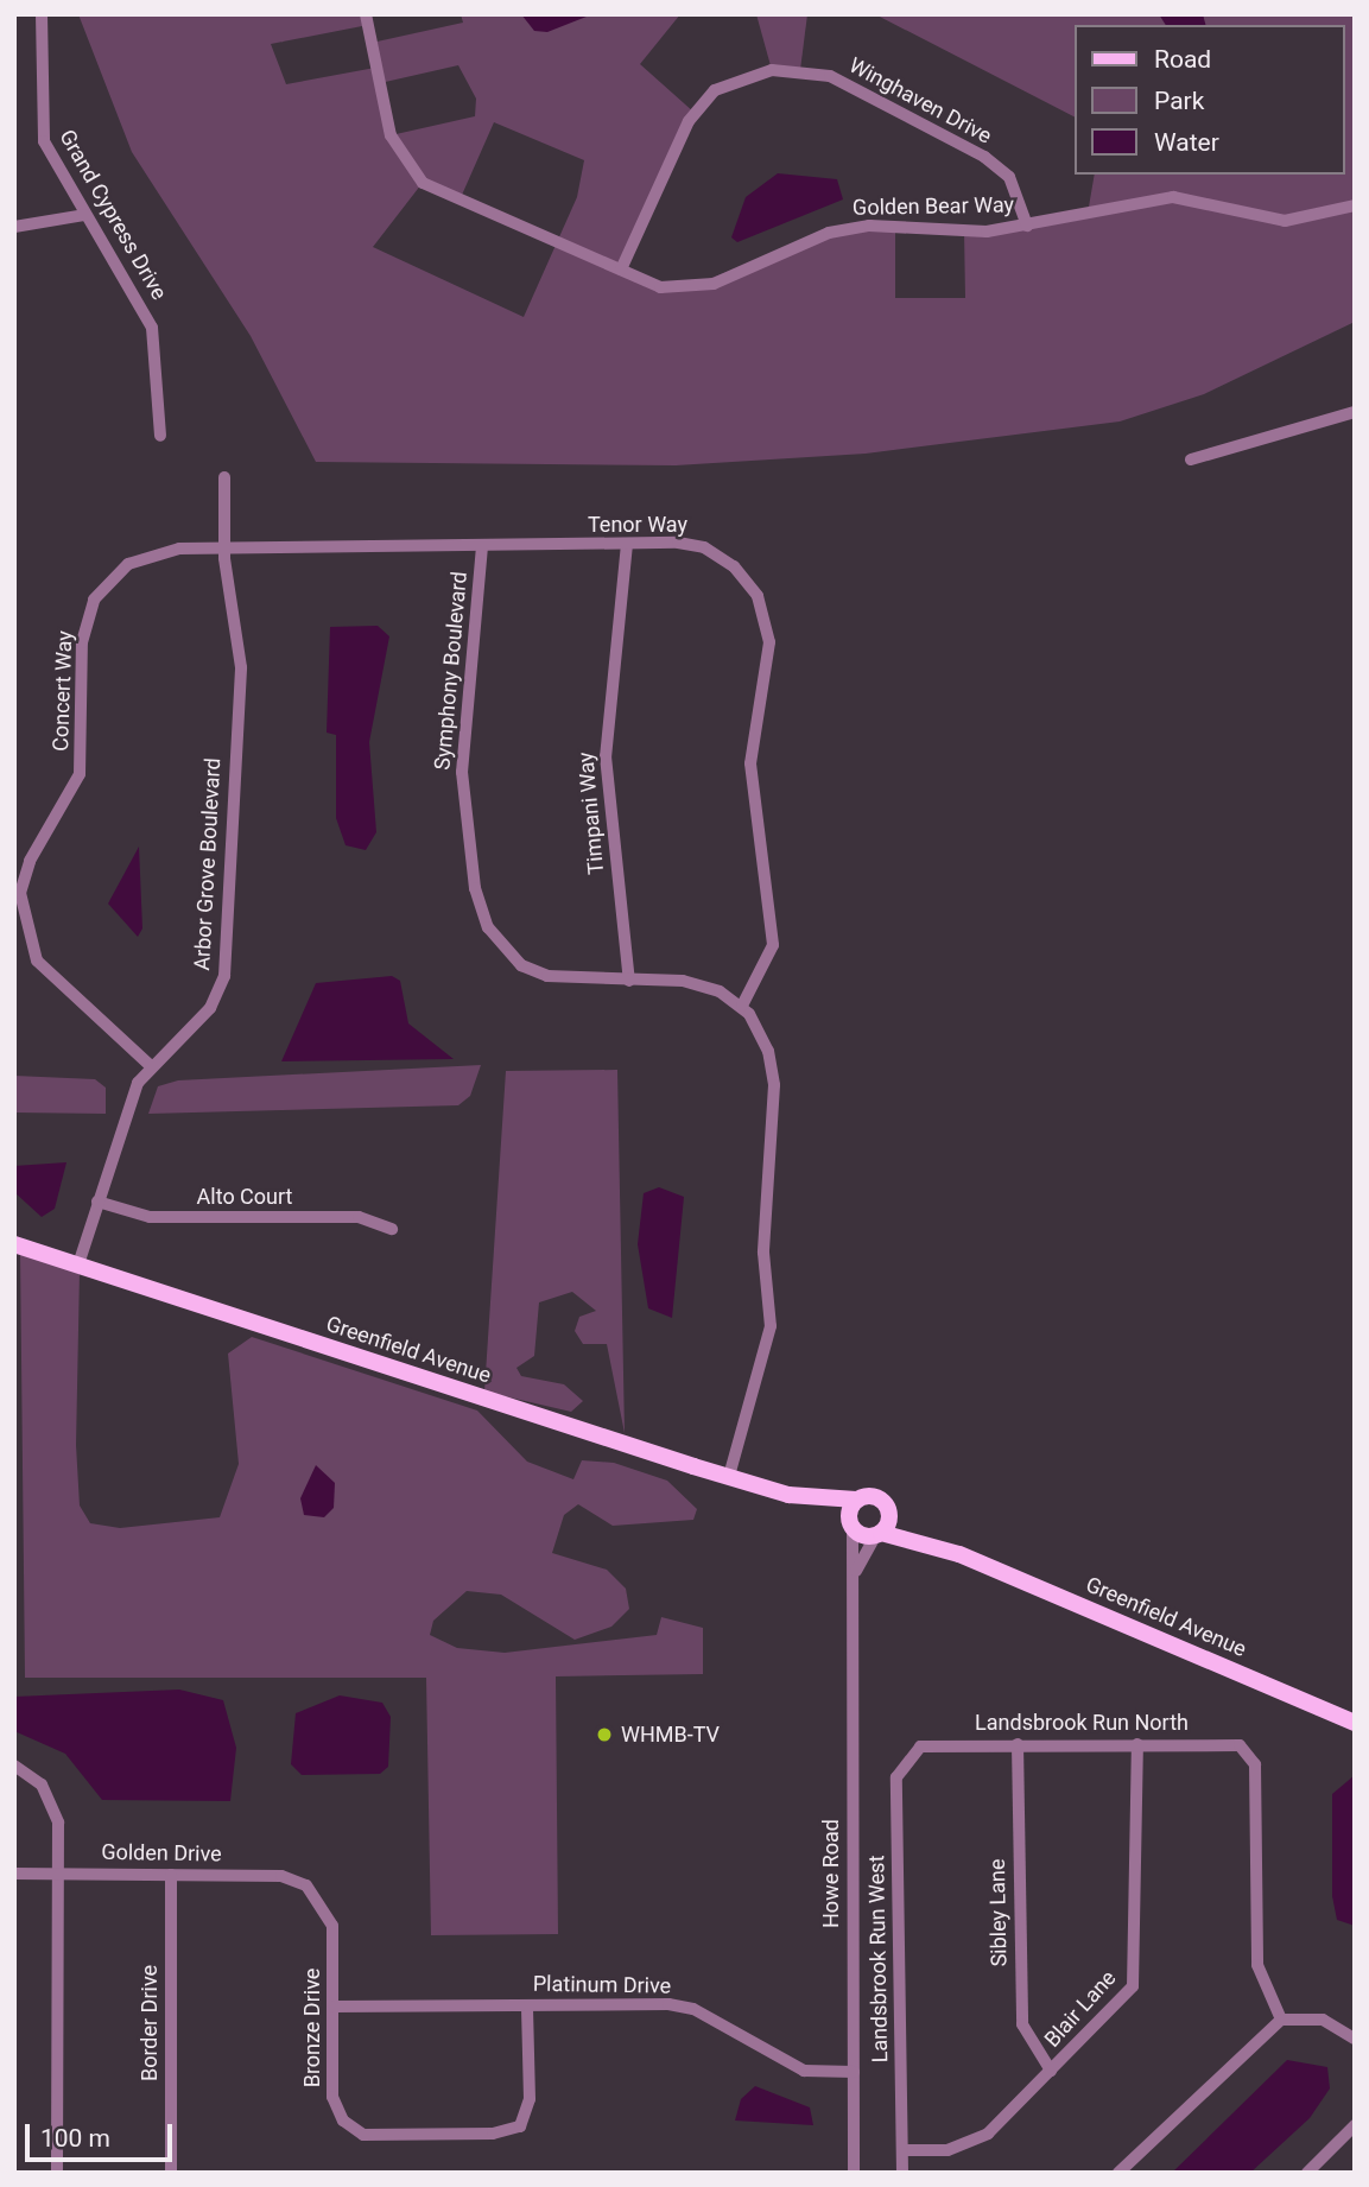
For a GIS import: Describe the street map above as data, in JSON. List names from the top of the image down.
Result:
{
  "streets": {
    "main road": ["Greenfield Avenue"],
    "street": [
      "Winghaven Drive",
      "Golden Bear Way",
      "Grand Cypress Drive",
      "Tenor Way",
      "Symphony Boulevard",
      "Concert Way",
      "Timpani Way",
      "Arbor Grove Boulevard",
      "Alto Court",
      "Landsbrook Run North",
      "Golden Drive",
      "Howe Road",
      "Sibley Lane",
      "Landsbrook Run West",
      "Platinum Drive",
      "Blair Lane",
      "Border Drive",
      "Bronze Drive"
    ]
  },
  "crossings": [
    ["Winghaven Drive", "Golden Bear Way"],
    ["Tenor Way", "Symphony Boulevard"],
    ["Tenor Way", "Concert Way"],
    ["Tenor Way", "Timpani Way"],
    ["Tenor Way", "Arbor Grove Boulevard"],
    ["Symphony Boulevard", "Timpani Way"],
    ["Symphony Boulevard", "Greenfield Avenue"],
    ["Concert Way", "Arbor Grove Boulevard"],
    ["Arbor Grove Boulevard", "Alto Court"],
    ["Arbor Grove Boulevard", "Greenfield Avenue"],
    ["Greenfield Avenue", "Howe Road"],
    ["Landsbrook Run North", "Sibley Lane"],
    ["Landsbrook Run North", "Landsbrook Run West"],
    ["Landsbrook Run North", "Blair Lane"],
    ["Golden Drive", "Border Drive"],
    ["Golden Drive", "Bronze Drive"],
    ["Howe Road", "Platinum Drive"],
    ["Sibley Lane", "Blair Lane"],
    ["Landsbrook Run West", "Blair Lane"],
    ["Platinum Drive", "Bronze Drive"]
  ],
  "places": ["WHMB-TV"],
  "legend": ["Road", "Park", "Water"],
  "scale_bar": "100 m"
}
